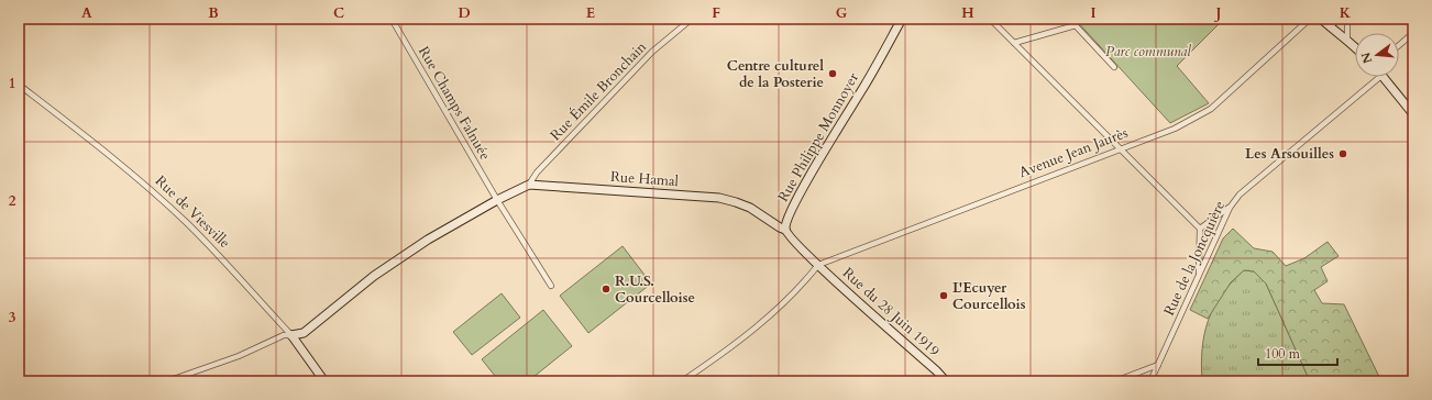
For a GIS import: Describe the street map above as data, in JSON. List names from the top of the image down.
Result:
{
  "streets": {
    "street": [
      "Rue Émile Bronchain",
      "Rue Champs Falnuée",
      "Rue Philippe Monnoyer",
      "Avenue Jean Jaurès",
      "Rue Hamal",
      "Rue de Viesville",
      "Rue de la Joncquière",
      "Rue du 28 Juin 1919"
    ]
  },
  "crossings": [
    ["Rue Émile Bronchain", "Rue Hamal"],
    ["Rue Champs Falnuée", "Rue Hamal"],
    ["Rue Philippe Monnoyer", "Rue Hamal"],
    ["Avenue Jean Jaurès", "Rue du 28 Juin 1919"],
    ["Rue Hamal", "Rue de Viesville"]
  ],
  "parks": ["Parc communal"],
  "places": [
    "Centre culturel de la Posterie",
    "Les Arsouilles",
    "R.U.S. Courcelloise",
    "L'Ecuyer Courcellois"
  ],
  "scale_bar": "100 m",
  "north": "left",
  "grid": {
    "columns": [
      "A",
      "B",
      "C",
      "D",
      "E",
      "F",
      "G",
      "H",
      "I",
      "J",
      "K"
    ],
    "rows": ["1", "2", "3"]
  }
}
